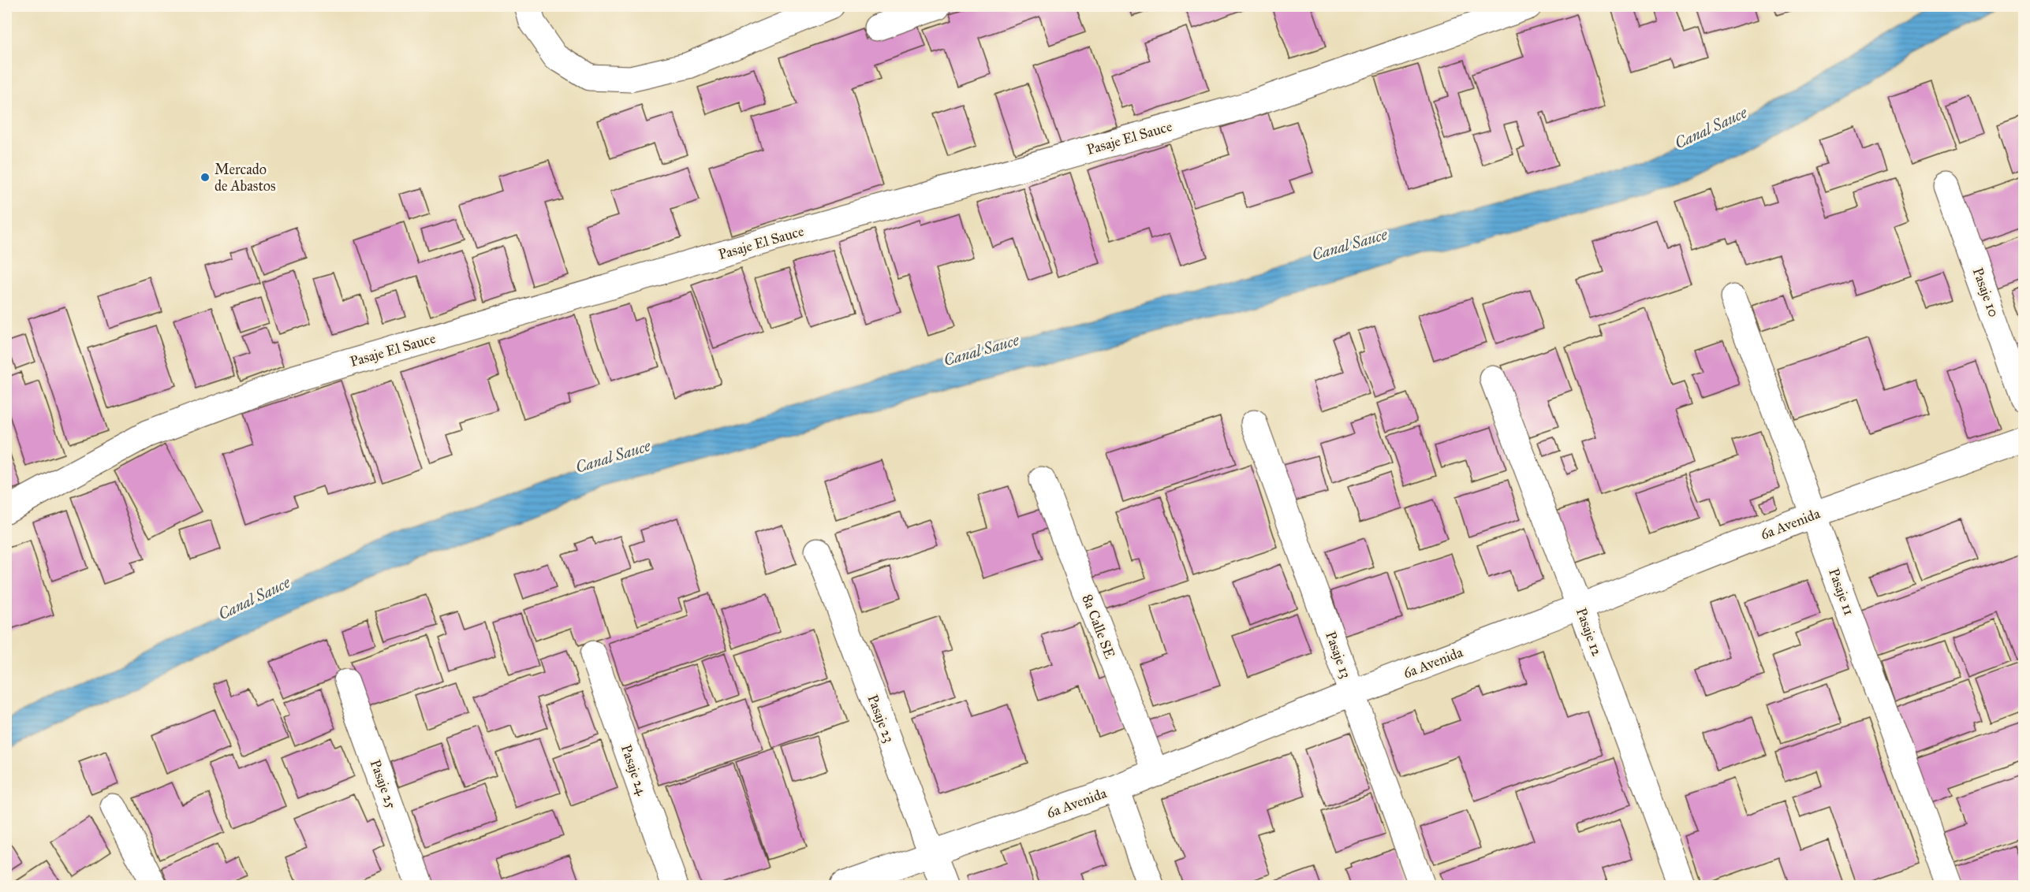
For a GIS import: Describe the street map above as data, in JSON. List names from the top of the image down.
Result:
{
  "streets": {
    "street": [
      "Pasaje El Sauce",
      "Pasaje 10",
      "6a Avenida",
      "Pasaje 11",
      "8a Calle SE",
      "Pasaje 12",
      "Pasaje 13",
      "Pasaje 23",
      "Pasaje 24",
      "Pasaje 25"
    ]
  },
  "crossings": [
    ["6a Avenida", "Pasaje 11"],
    ["6a Avenida", "8a Calle SE"],
    ["6a Avenida", "Pasaje 12"],
    ["6a Avenida", "Pasaje 13"],
    ["6a Avenida", "Pasaje 23"]
  ],
  "water": ["Canal Sauce"],
  "places": ["Mercado de Abastos"]
}
